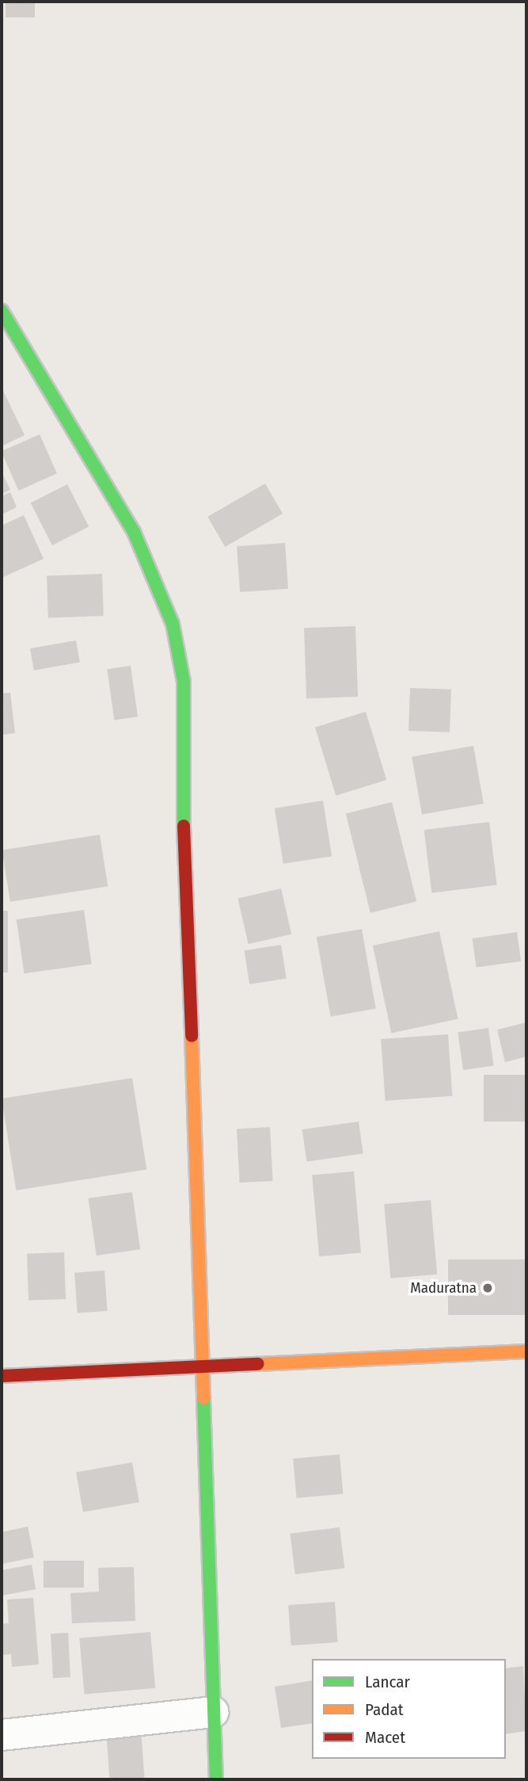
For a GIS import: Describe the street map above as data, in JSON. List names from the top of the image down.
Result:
{
  "places": ["Maduratna"],
  "legend": ["Lancar", "Padat", "Macet"]
}
